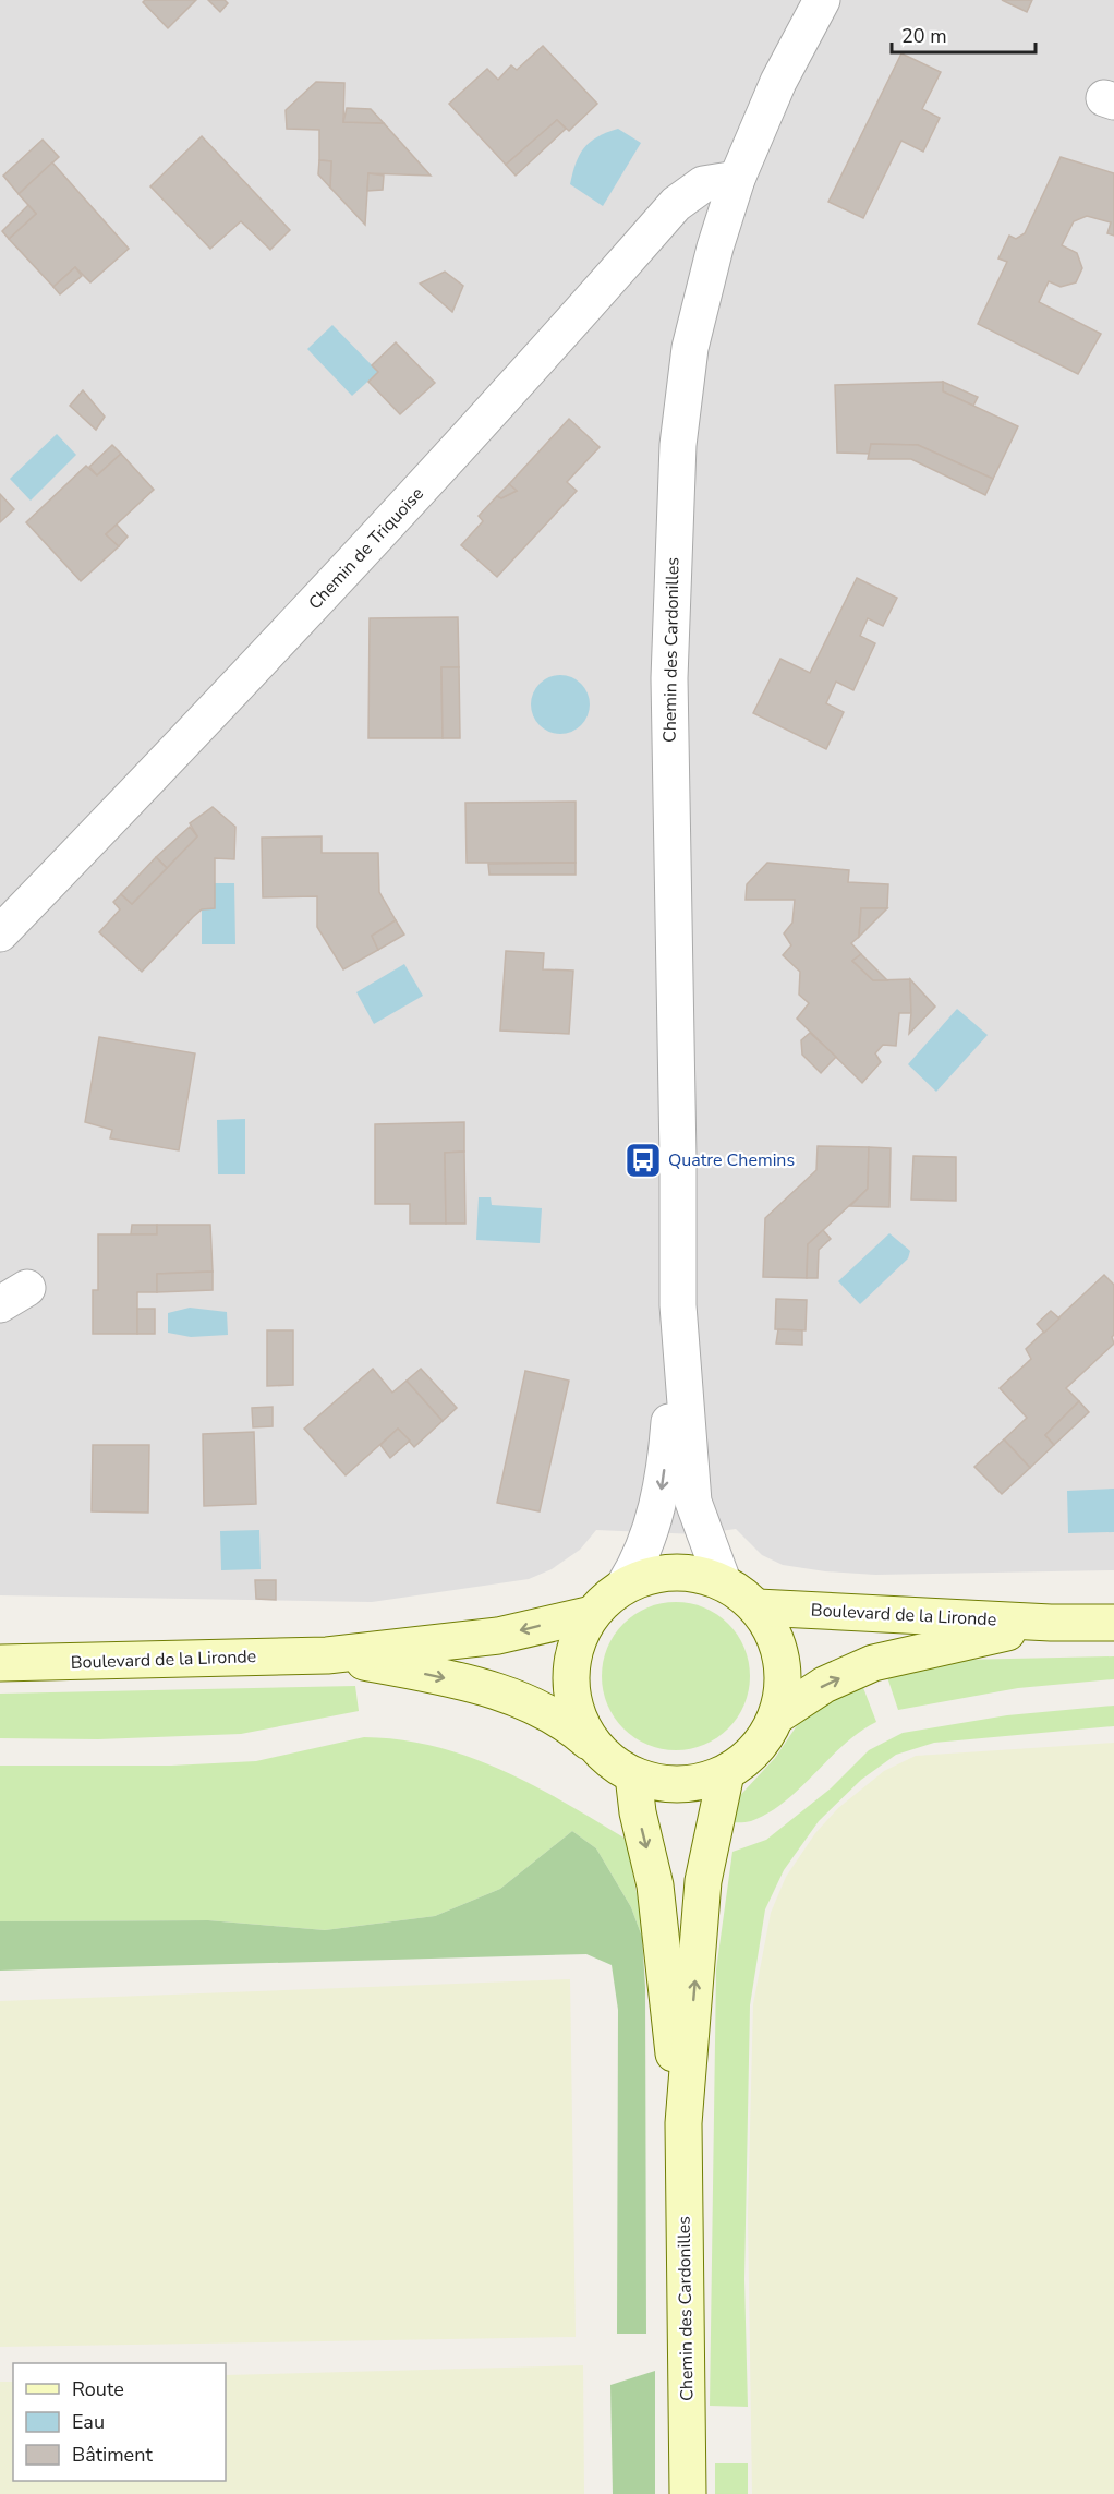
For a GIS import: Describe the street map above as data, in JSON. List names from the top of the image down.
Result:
{
  "streets": {
    "street": ["Chemin de Triquoise", "Chemin des Cardonilles", "Boulevard de la Lironde"]
  },
  "crossings": [
    ["Chemin de Triquoise", "Chemin des Cardonilles"],
    ["Chemin des Cardonilles", "Boulevard de la Lironde"]
  ],
  "places": {
    "bus stop": ["Quatre Chemins"]
  },
  "legend": ["Route", "Eau", "Bâtiment"],
  "scale_bar": "20 m"
}
